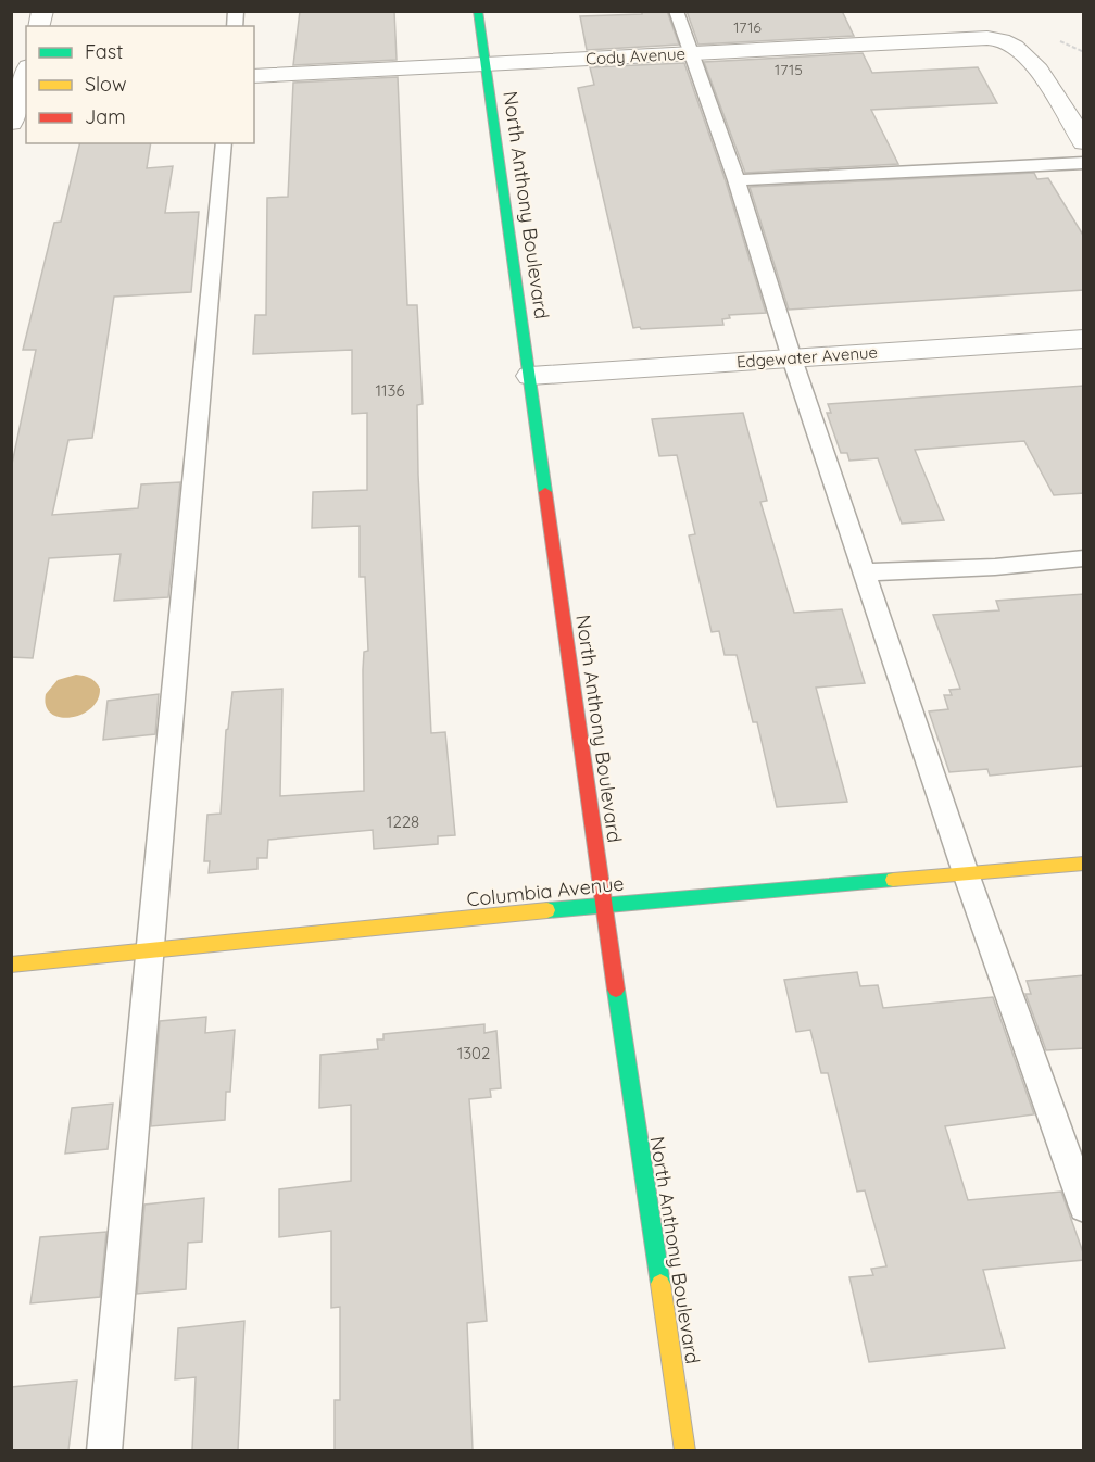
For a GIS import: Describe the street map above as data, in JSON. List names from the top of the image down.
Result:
{
  "streets": {
    "main road": ["North Anthony Boulevard", "Columbia Avenue"],
    "street": ["Cody Avenue", "Edgewater Avenue"]
  },
  "crossings": [
    ["Cody Avenue", "North Anthony Boulevard"],
    ["North Anthony Boulevard", "Edgewater Avenue"],
    ["North Anthony Boulevard", "Columbia Avenue"]
  ],
  "house_numbers": [
    "1716",
    "1715",
    "1136",
    "1228",
    "1302"
  ],
  "legend": ["Fast", "Slow", "Jam"]
}
